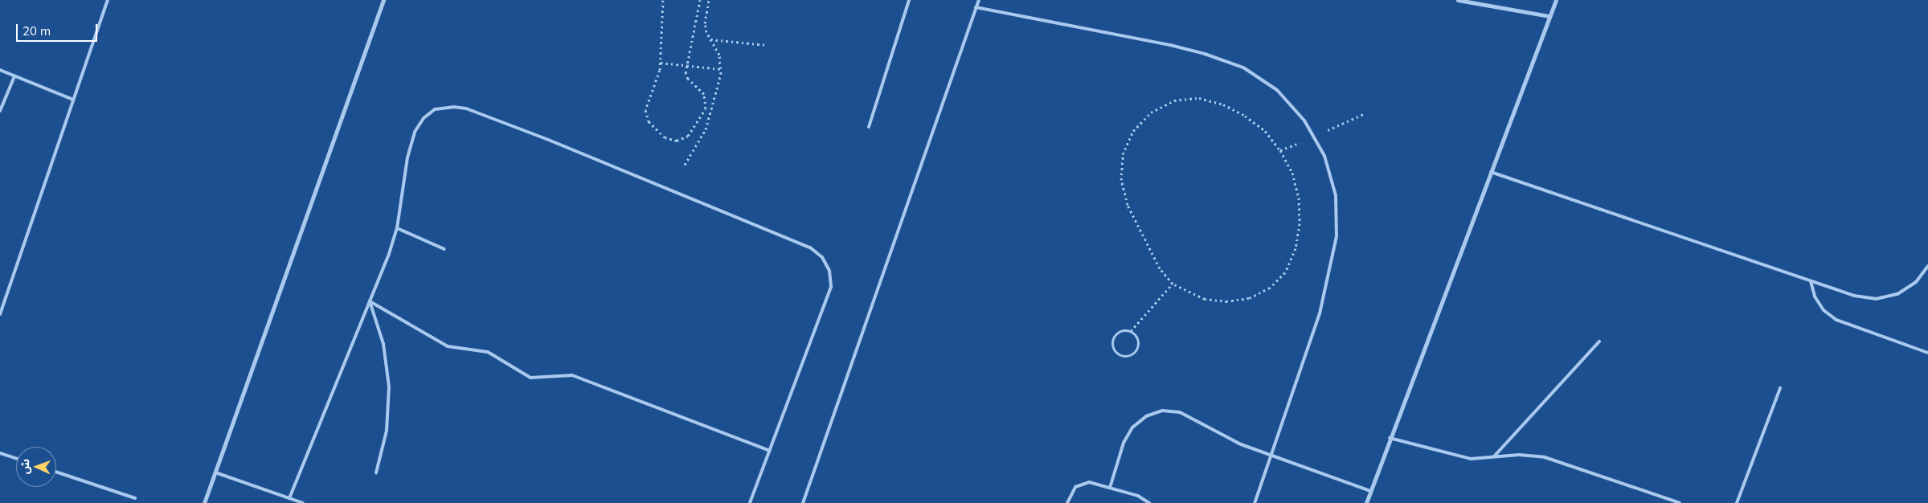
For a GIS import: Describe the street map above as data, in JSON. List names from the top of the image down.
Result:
{
  "scale_bar": "20 m",
  "north": "left"
}
